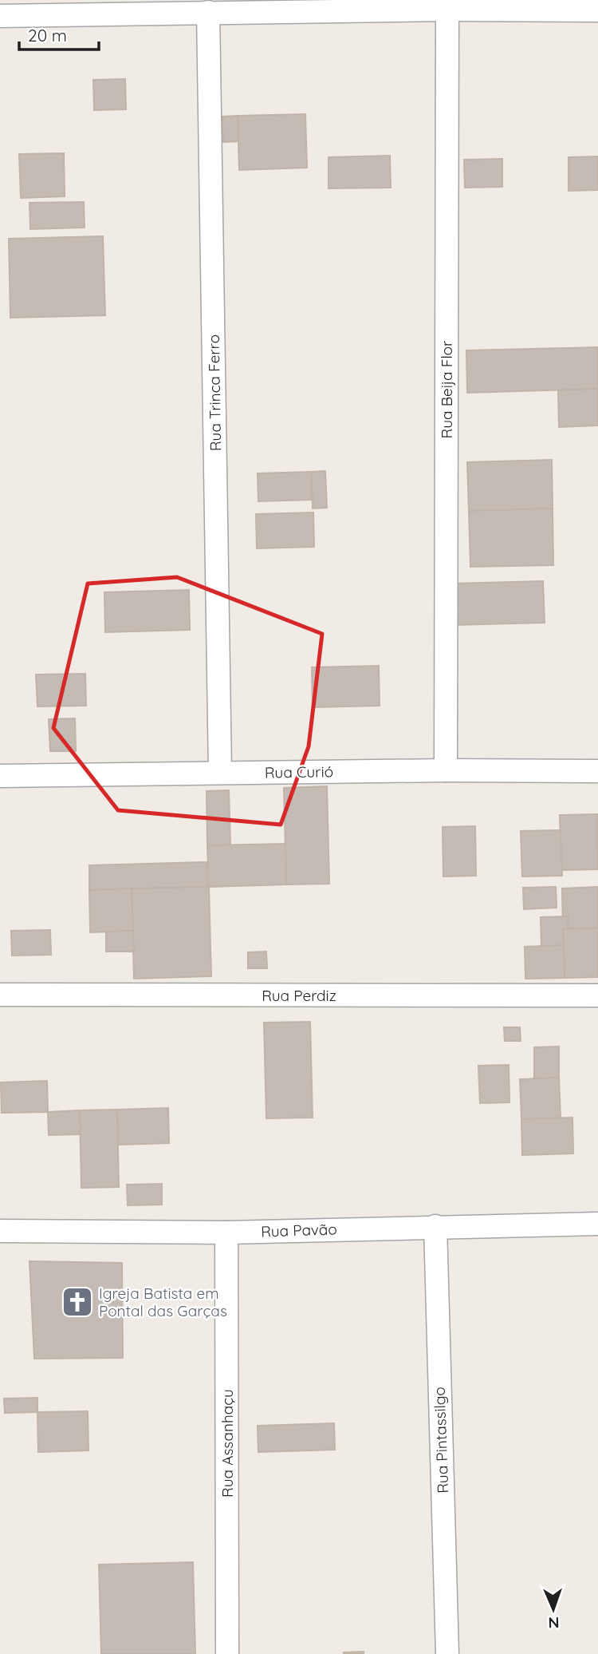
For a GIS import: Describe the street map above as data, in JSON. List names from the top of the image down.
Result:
{
  "streets": {
    "street": [
      "Rua Beija Flor",
      "Rua Trinca Ferro",
      "Rua Curió",
      "Rua Perdiz",
      "Rua Pavão",
      "Rua Pintassilgo",
      "Rua Assanhaçu"
    ]
  },
  "crossings": [
    ["Rua Beija Flor", "Rua Curió"],
    ["Rua Trinca Ferro", "Rua Curió"],
    ["Rua Pavão", "Rua Pintassilgo"],
    ["Rua Pavão", "Rua Assanhaçu"]
  ],
  "places": {
    "church": ["Igreja Batista em Pontal das Garças"]
  },
  "scale_bar": "20 m",
  "north": "bottom"
}
